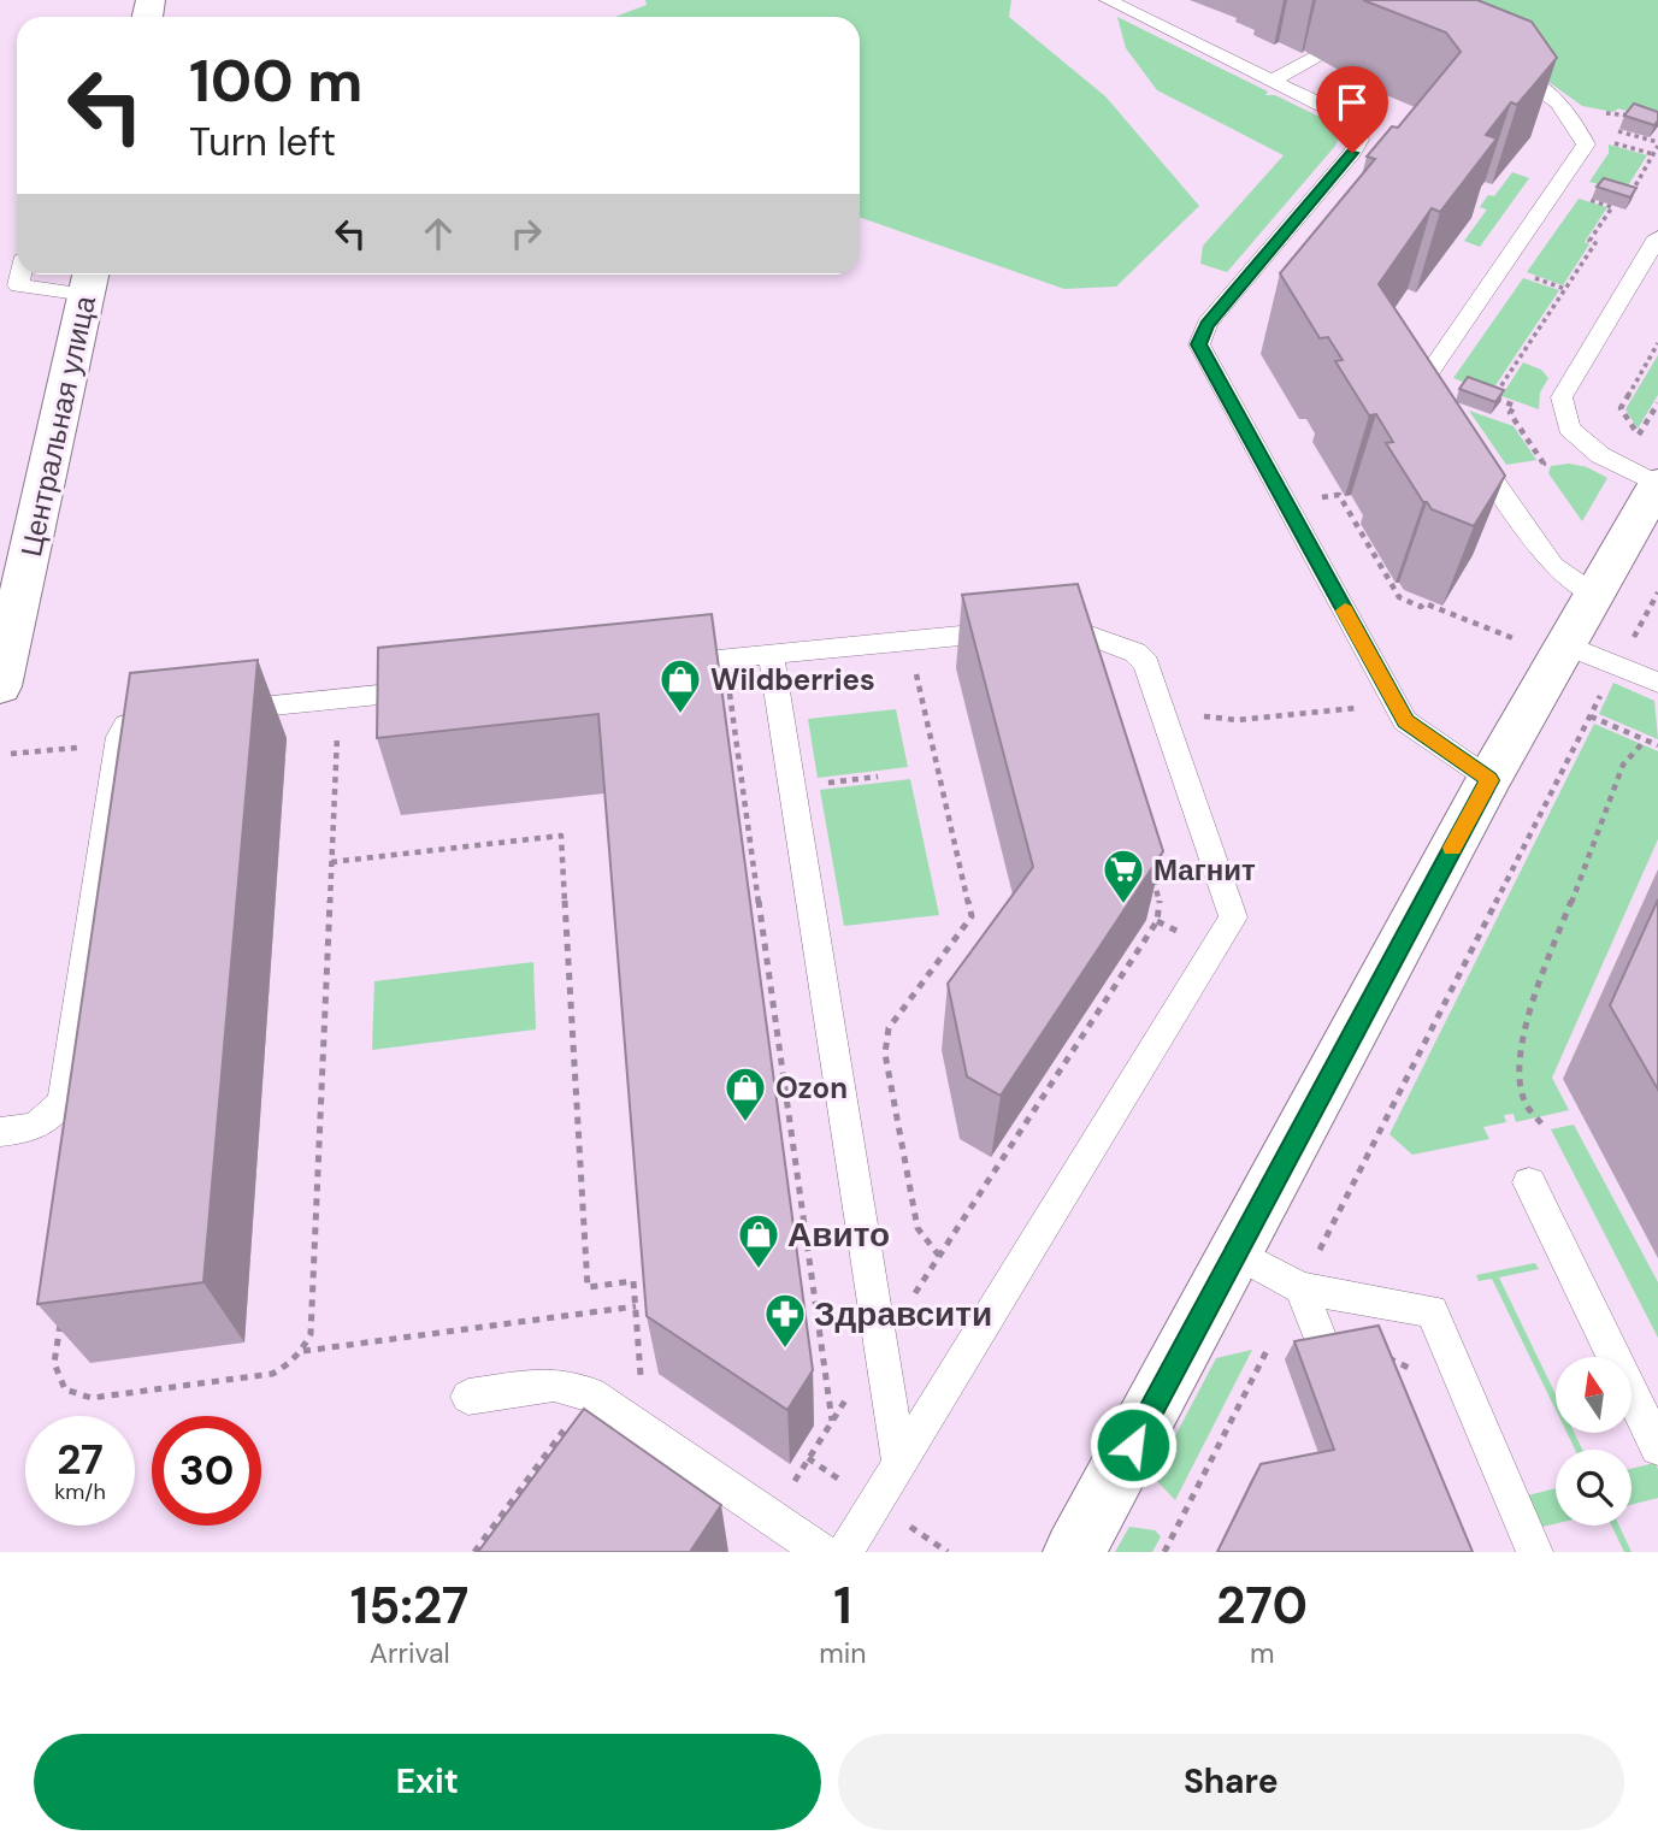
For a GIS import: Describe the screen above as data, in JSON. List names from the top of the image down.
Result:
{
  "streets": {
    "street": ["Центральная улица"]
  },
  "places": {
    "shop": ["Wildberries", "Ozon", "Авито"],
    "supermarket": ["Магнит"],
    "pharmacy": ["Здравсити"]
  },
  "north": "top",
  "page": {
    "turn": ["100 m", "Turn left"],
    "speed": "27 km/h",
    "limit": "30",
    "eta": [
      "15:27",
      "Arrival",
      "1",
      "min",
      "270",
      "m"
    ],
    "buttons": ["Exit", "Share"]
  }
}
